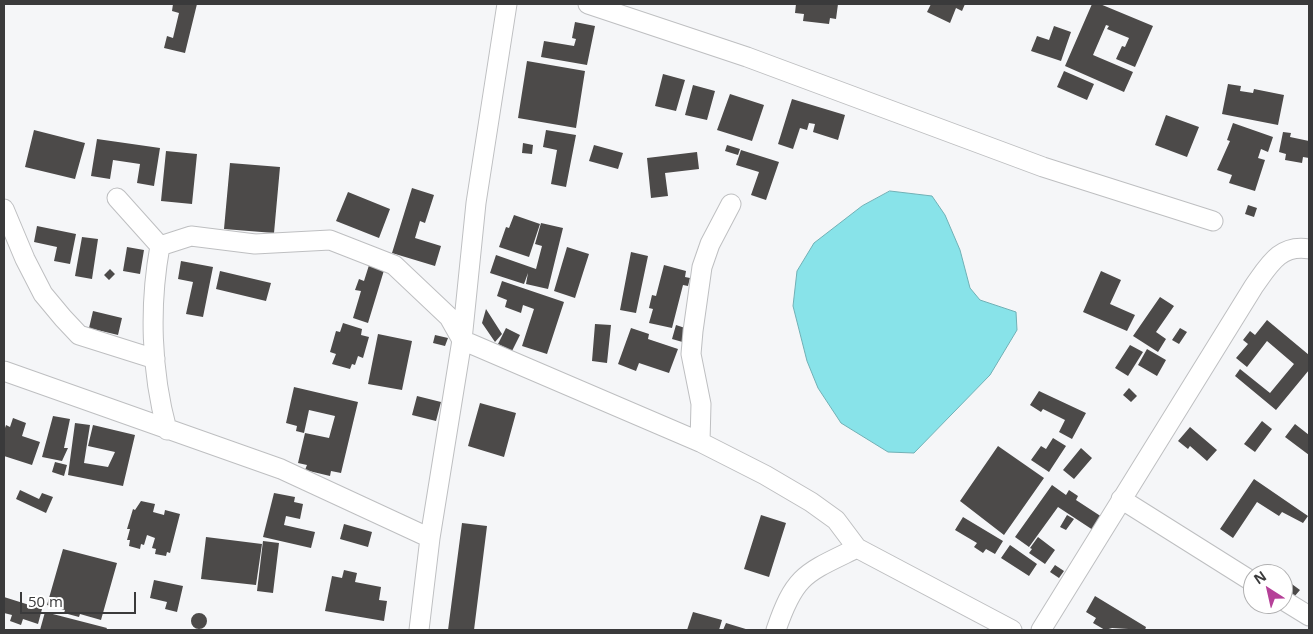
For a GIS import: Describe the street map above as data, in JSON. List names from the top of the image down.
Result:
{
  "scale_bar": "50 m",
  "north": "top left"
}
